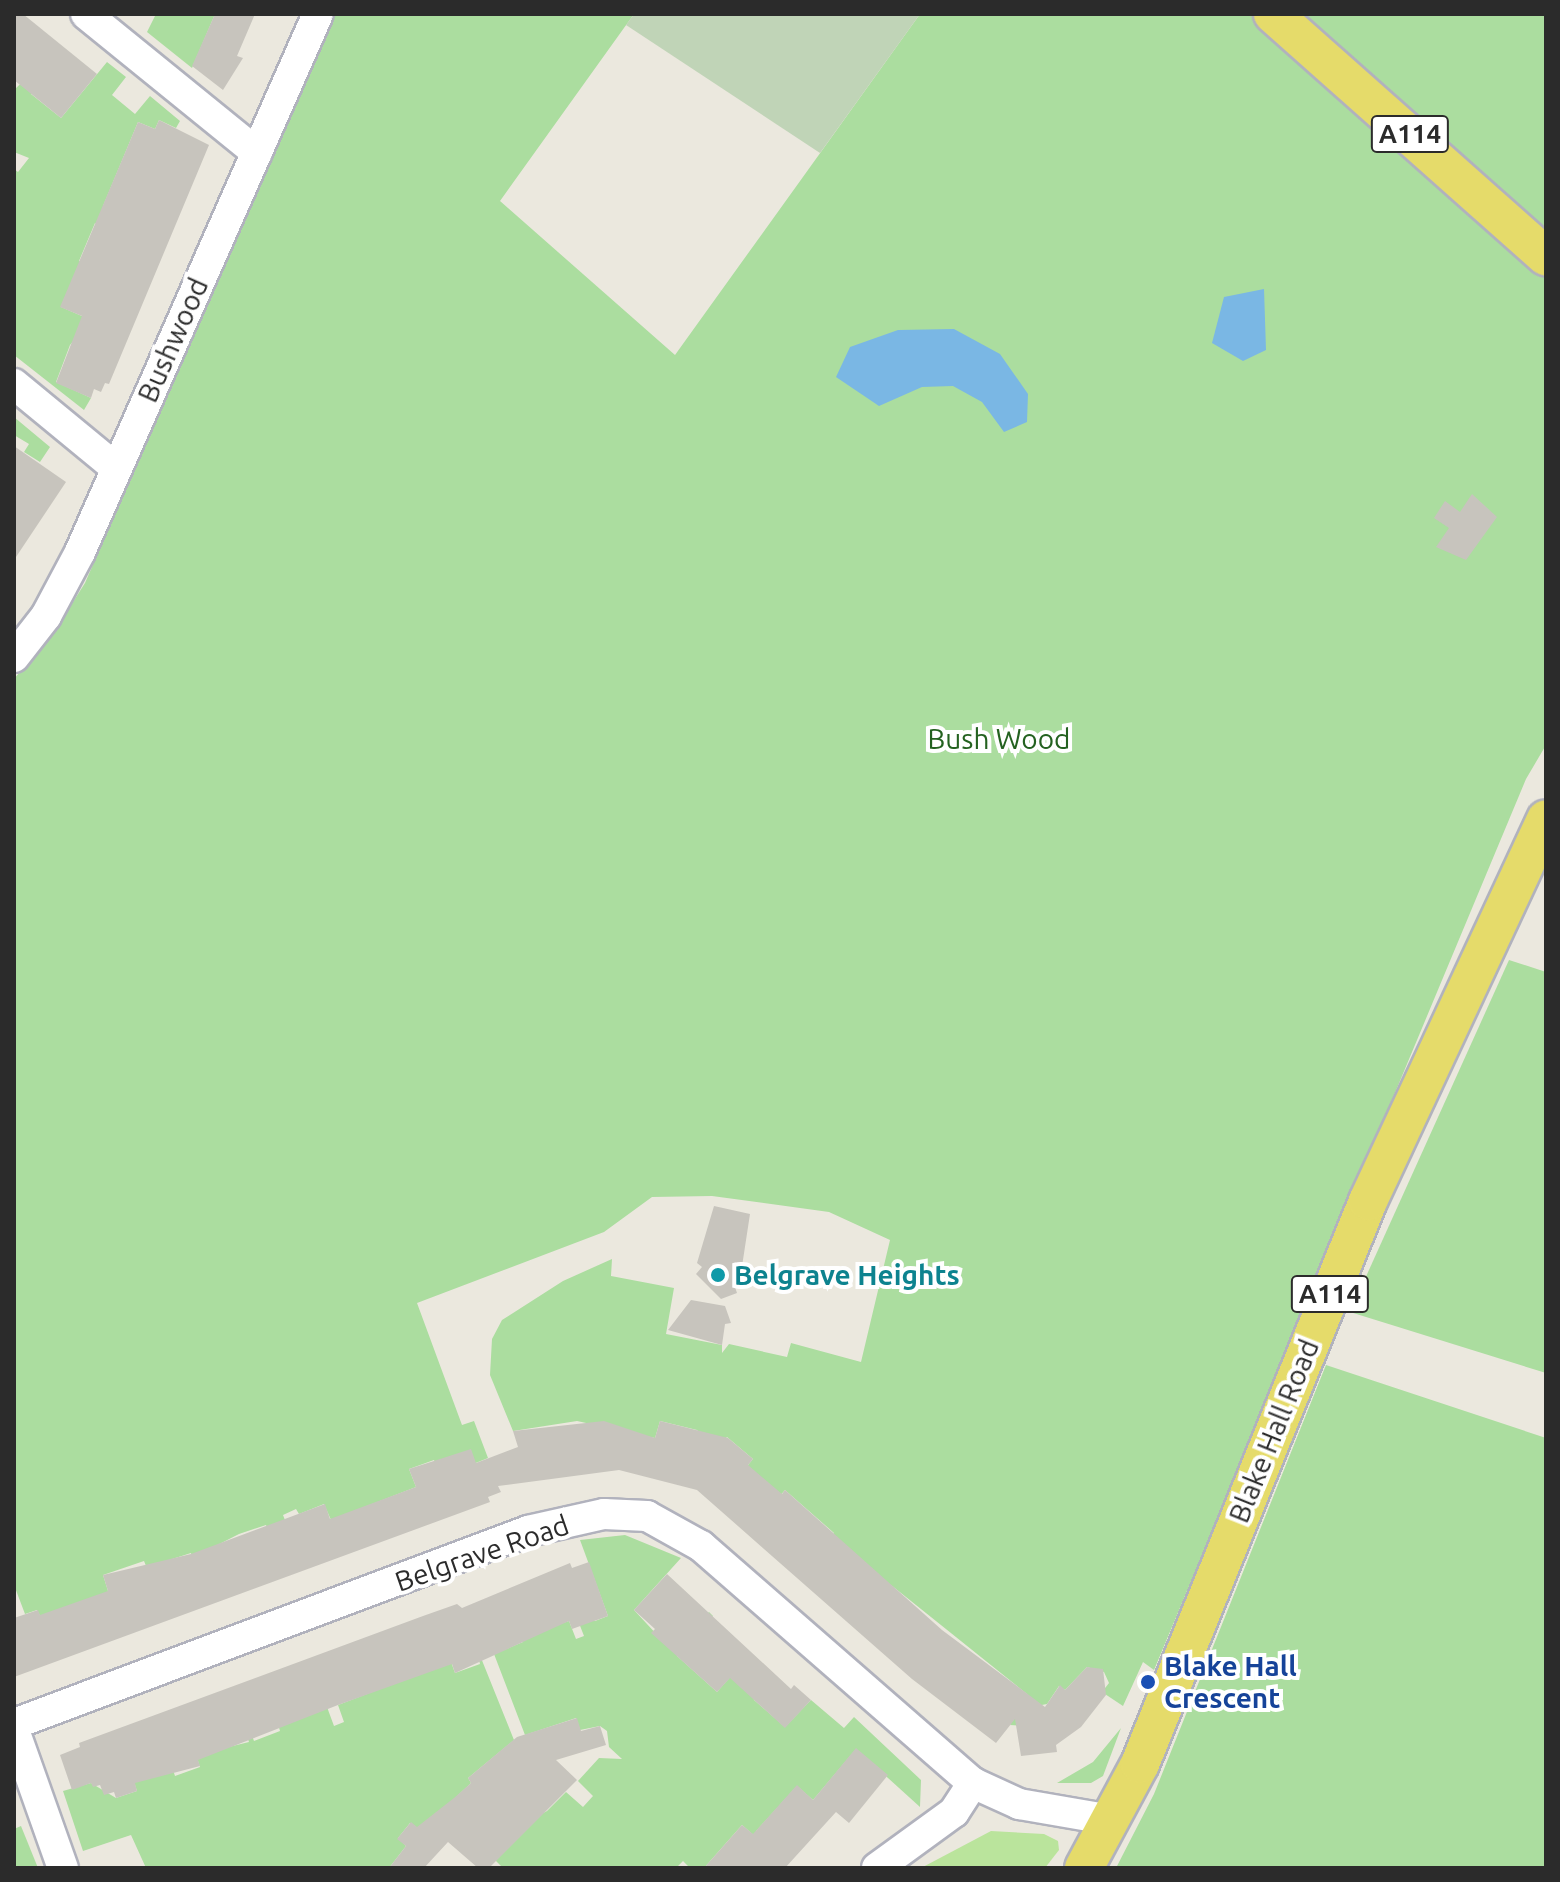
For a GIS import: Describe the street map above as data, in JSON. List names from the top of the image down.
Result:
{
  "streets": {
    "main road": ["A114", "Blake Hall Road"],
    "street": ["Bushwood", "Belgrave Road"]
  },
  "parks": ["Bush Wood"],
  "places": ["Belgrave Heights", "Blake Hall Crescent"]
}
